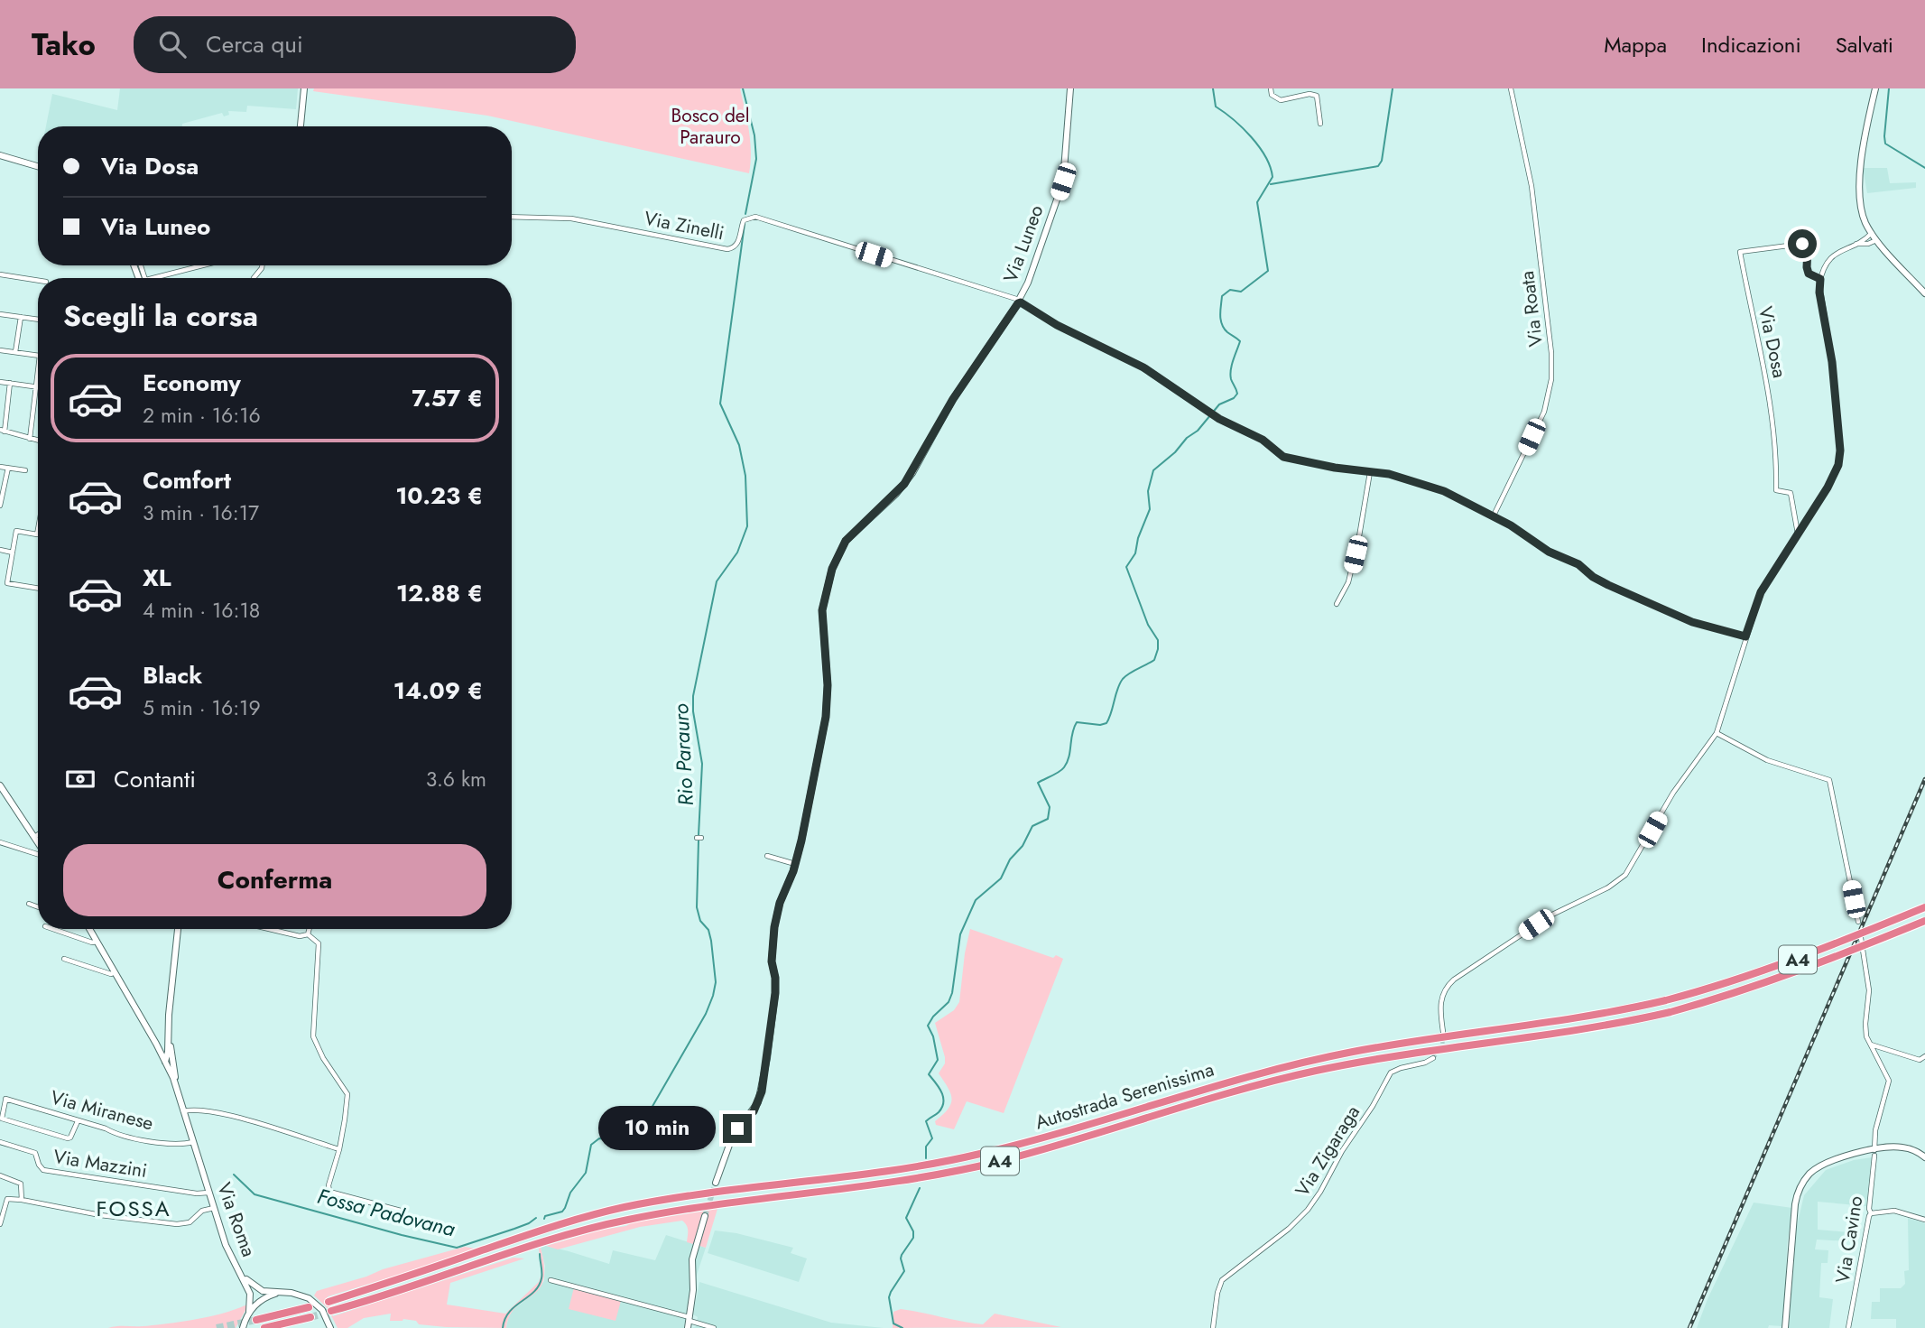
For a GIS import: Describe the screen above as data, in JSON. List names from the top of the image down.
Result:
{
  "streets": {
    "highway": ["A4", "Autostrada Serenissima"],
    "street": [
      "Via Zinelli",
      "Via Luneo",
      "Via Roata",
      "Via Dosa",
      "Via Miranese",
      "Via Zigaraga",
      "Via Mazzini",
      "Via Roma",
      "Via Cavino"
    ]
  },
  "crossings": [
    ["Via Zinelli", "Via Luneo"],
    ["Via Miranese", "Via Roma"],
    ["Via Mazzini", "Via Roma"]
  ],
  "districts": ["FOSSA"],
  "water": ["Rio Parauro", "Fossa Padovana"],
  "parks": ["Bosco del Parauro"],
  "page": {
    "header": "Tako",
    "search": "Cerca qui",
    "nav": ["Mappa", "Indicazioni", "Salvati"],
    "banner": ["Via Dosa", "Via Luneo"],
    "heading": "Scegli la corsa",
    "list": [
      {
        "name": "Economy",
        "note": "2 min · 16:16",
        "value": "7.57 €"
      },
      {
        "name": "Comfort",
        "note": "3 min · 16:17",
        "value": "10.23 €"
      },
      {
        "name": "XL",
        "note": "4 min · 16:18",
        "value": "12.88 €"
      },
      {
        "name": "Black",
        "note": "5 min · 16:19",
        "value": "14.09 €"
      }
    ],
    "pay": ["Contanti", "3.6 km"],
    "buttons": "Conferma",
    "bubble": "10 min"
  }
}
